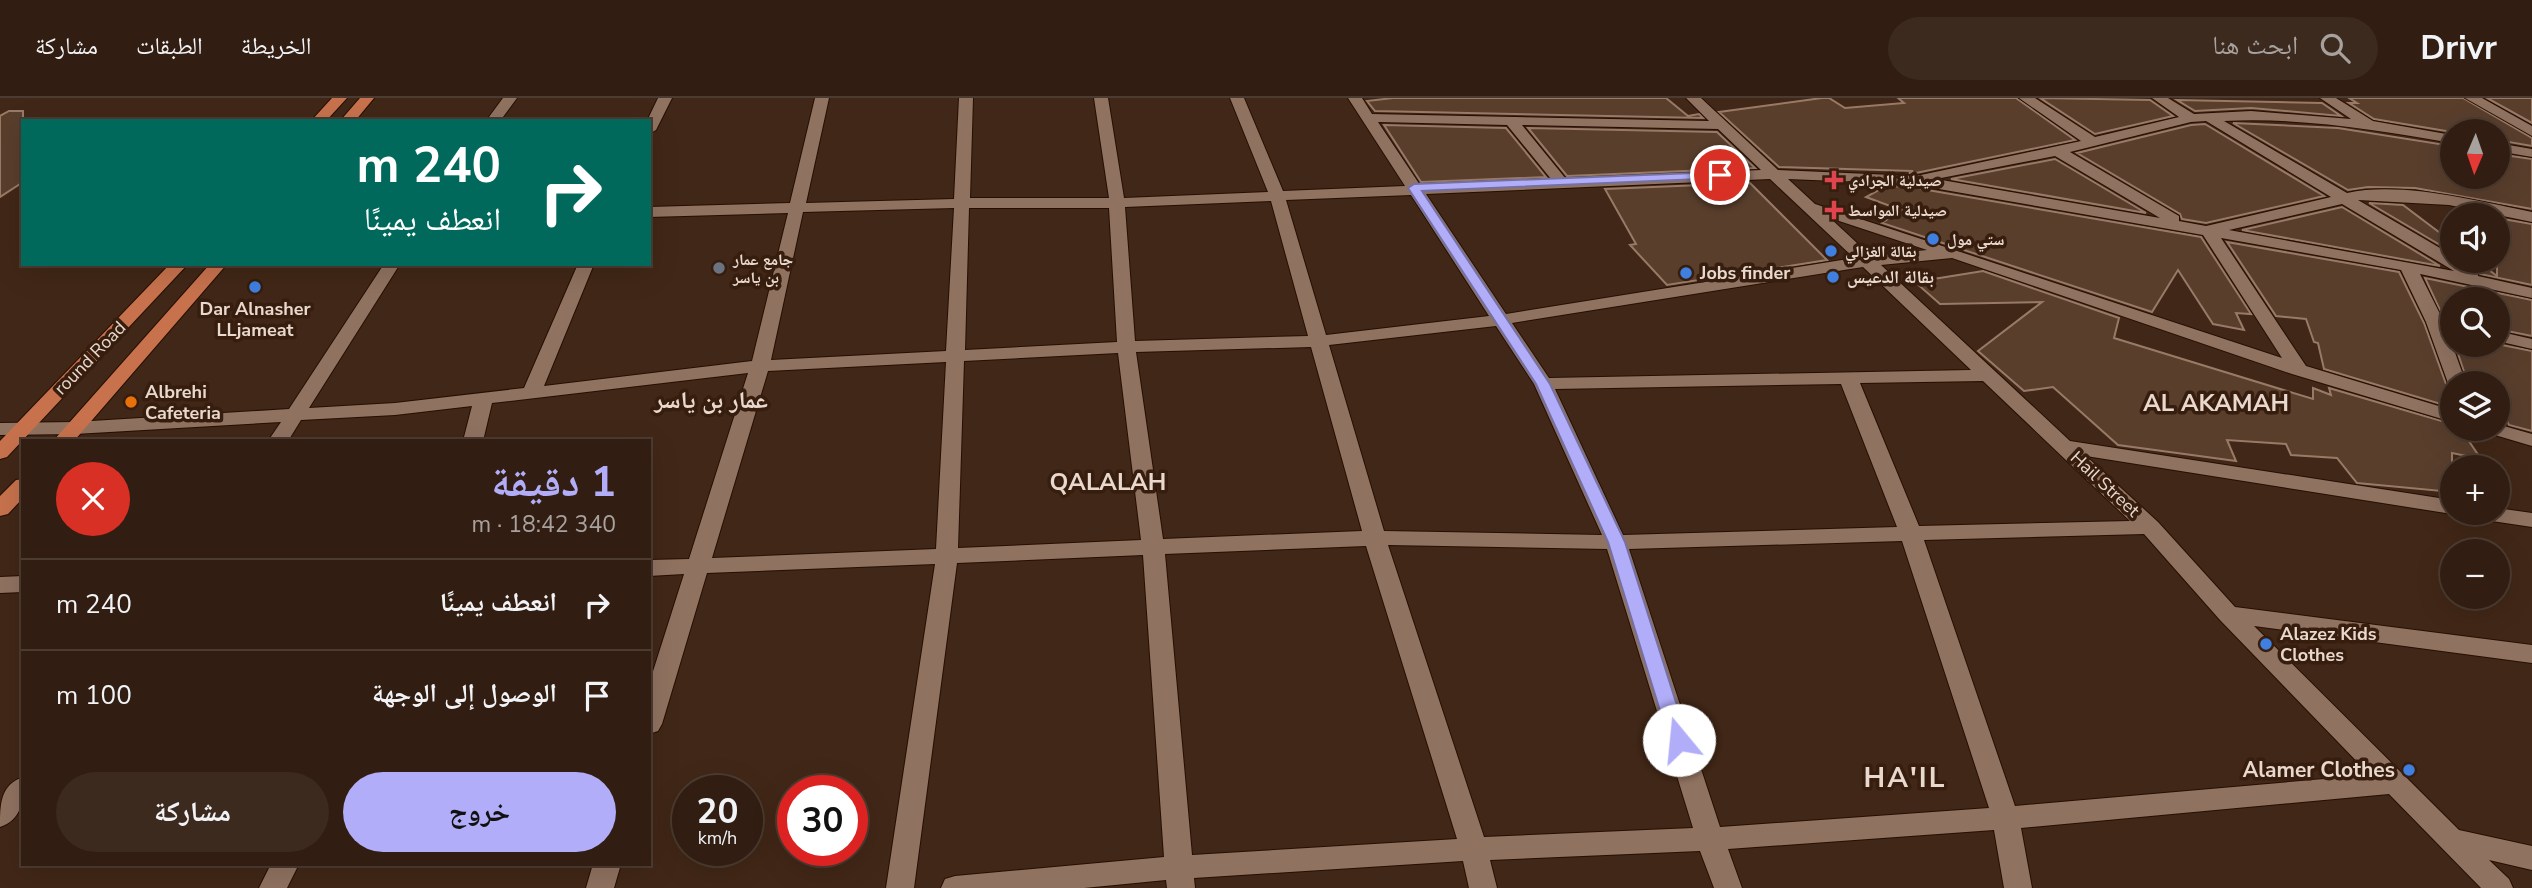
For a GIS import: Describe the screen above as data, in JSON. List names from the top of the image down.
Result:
{
  "streets": {
    "main road": ["round Road"],
    "street": ["Hail Street"]
  },
  "districts": [
    "عمار بن ياسر",
    "AL AKAMAH",
    "QALALAH",
    "HA'IL"
  ],
  "places": {
    "health": ["صيدلية الجرادي", "صيدلية المواسط"],
    "other": [
      "ستي مول",
      "بقالة الغزالي",
      "جامع عمار بن ياسر",
      "Jobs finder",
      "بقالة الدعيس",
      "Dar Alnasher LLjameat",
      "Albrehi Cafeteria",
      "Alazez Kids Clothes",
      "Alamer Clothes"
    ]
  },
  "north": "bottom",
  "page": {
    "header": "Drivr",
    "search": "ابحث هنا",
    "nav": ["الخريطة", "الطبقات", "مشاركة"],
    "map_buttons": ["+", "−"],
    "turn": ["240 m", "انعطف يمينًا"],
    "heading": ["1 دقيقة", "340 m · 18:42"],
    "list": [
      {
        "name": "انعطف يمينًا",
        "value": "240 m"
      },
      {
        "name": "الوصول إلى الوجهة",
        "value": "100 m"
      }
    ],
    "buttons": ["خروج", "مشاركة"],
    "speed": "20 km/h",
    "limit": "30"
  }
}
